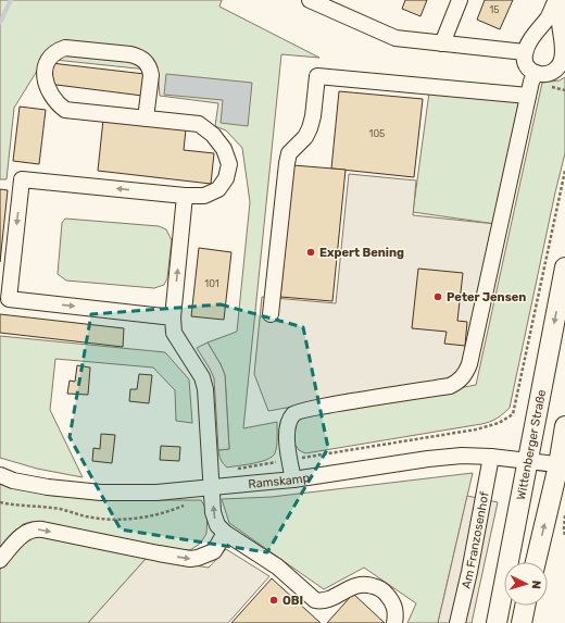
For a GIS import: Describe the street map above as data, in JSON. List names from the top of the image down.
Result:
{
  "streets": {
    "main road": ["Wittenberger Straße"],
    "street": ["Ramskamp", "Am Franzosenhof"]
  },
  "crossings": [
    ["Wittenberger Straße", "Ramskamp"],
    ["Ramskamp", "Am Franzosenhof"]
  ],
  "one_way": ["Wittenberger Straße"],
  "places": ["Expert Bening", "Peter Jensen", "OBI"],
  "house_numbers": ["15", "105", "101"],
  "north": "right"
}
